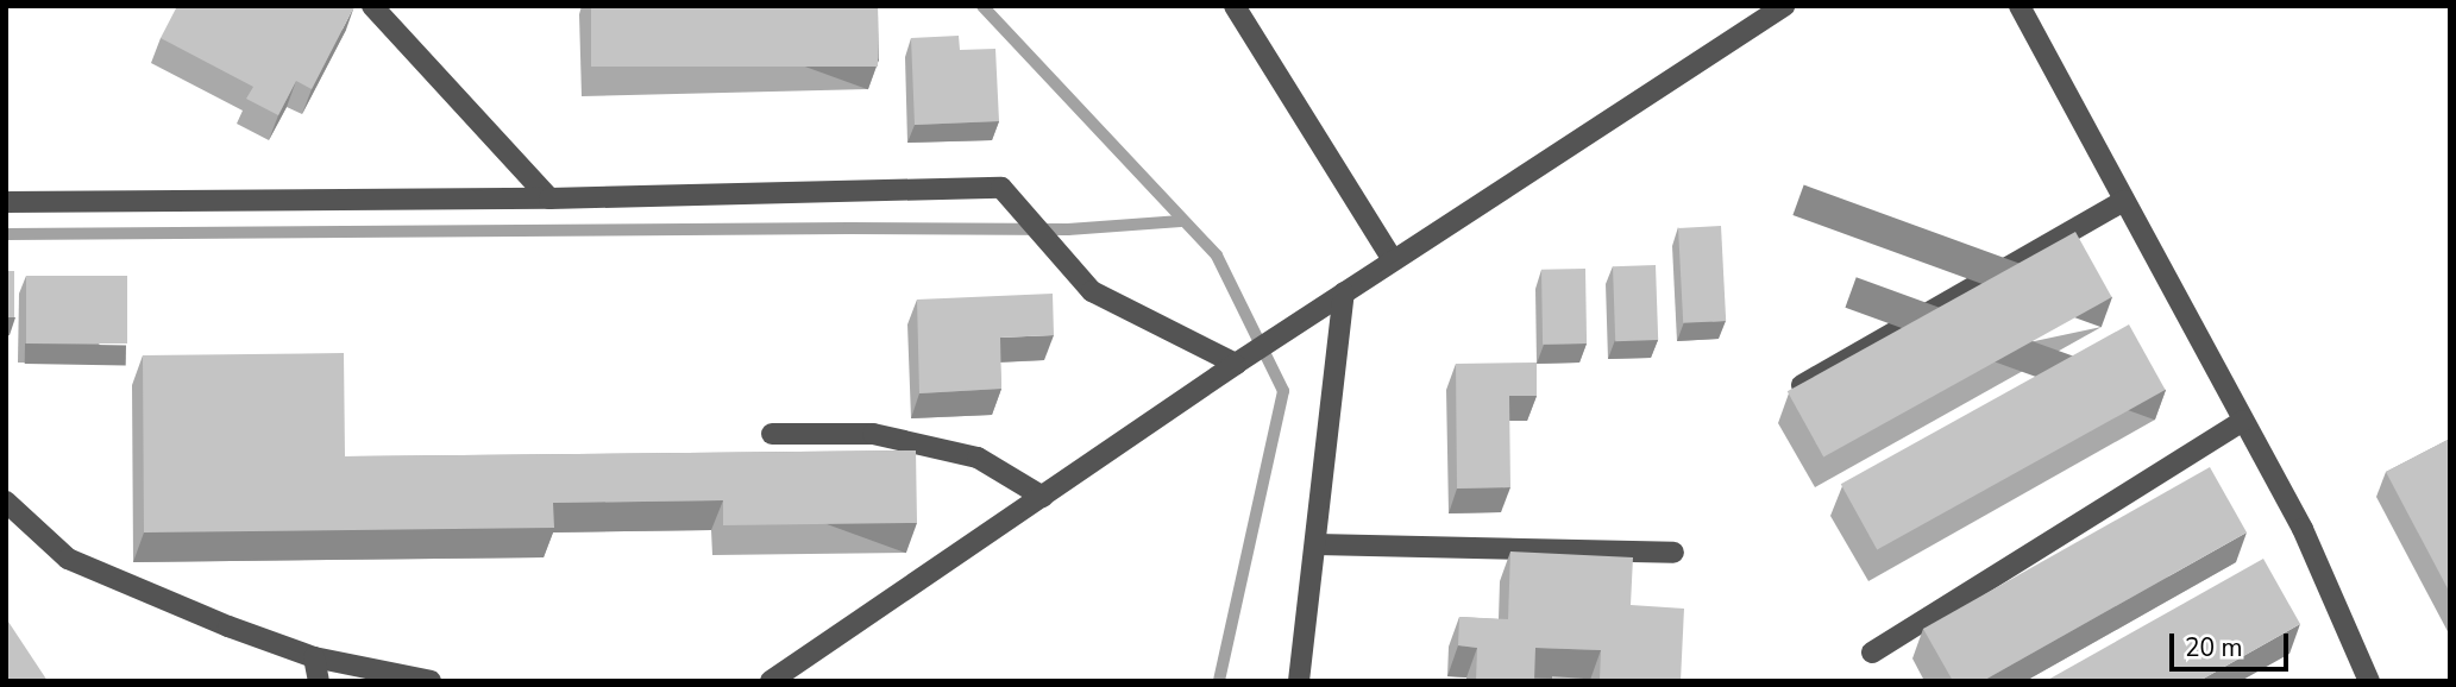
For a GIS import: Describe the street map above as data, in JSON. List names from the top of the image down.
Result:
{
  "scale_bar": "20 m"
}
